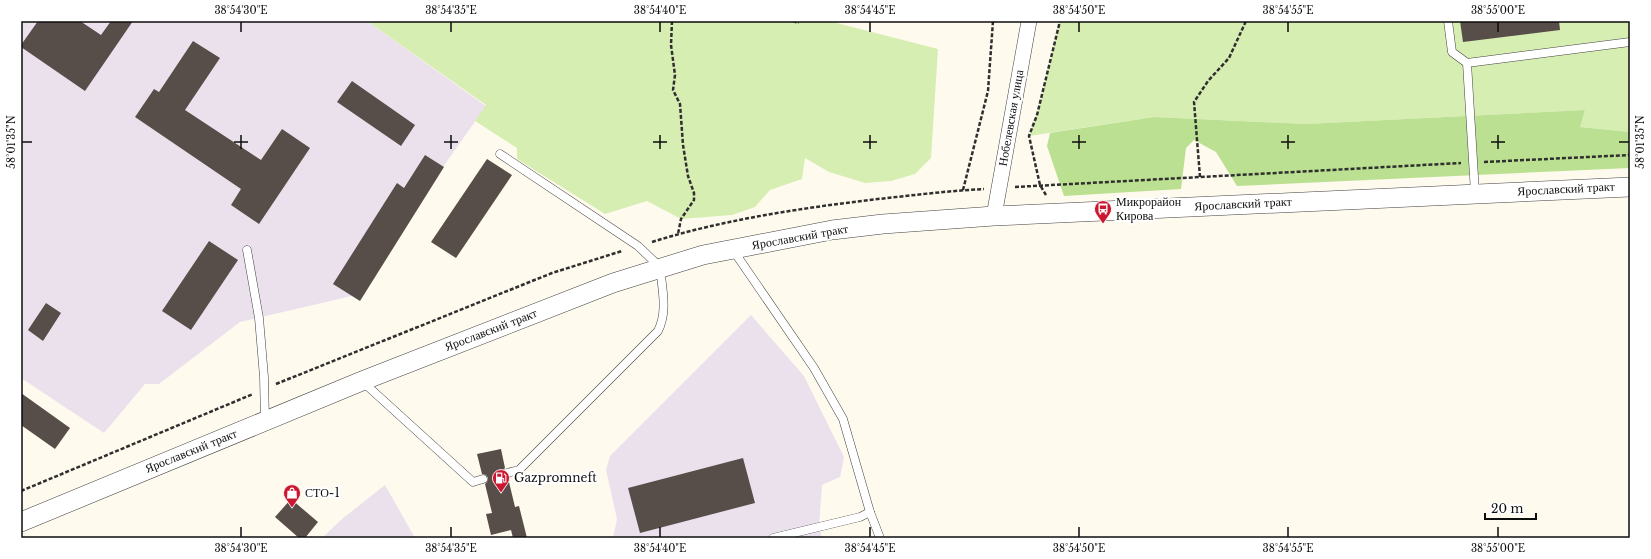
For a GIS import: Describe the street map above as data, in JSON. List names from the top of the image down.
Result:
{
  "streets": {
    "street": ["Нобелевская улица", "Ярославский тракт"]
  },
  "crossings": [
    ["Нобелевская улица", "Ярославский тракт"]
  ],
  "places": {
    "bus stop": ["Микрорайон Кирова"],
    "fuel station": ["Gazpromneft"],
    "shop": ["СТО-1"]
  },
  "scale_bar": "20 m",
  "coordinates": [
    "38°54'30\"E",
    "38°54'35\"E",
    "38°54'40\"E",
    "38°54'45\"E",
    "38°54'50\"E",
    "38°54'55\"E",
    "38°55'00\"E",
    "58°01'35\"N"
  ]
}
